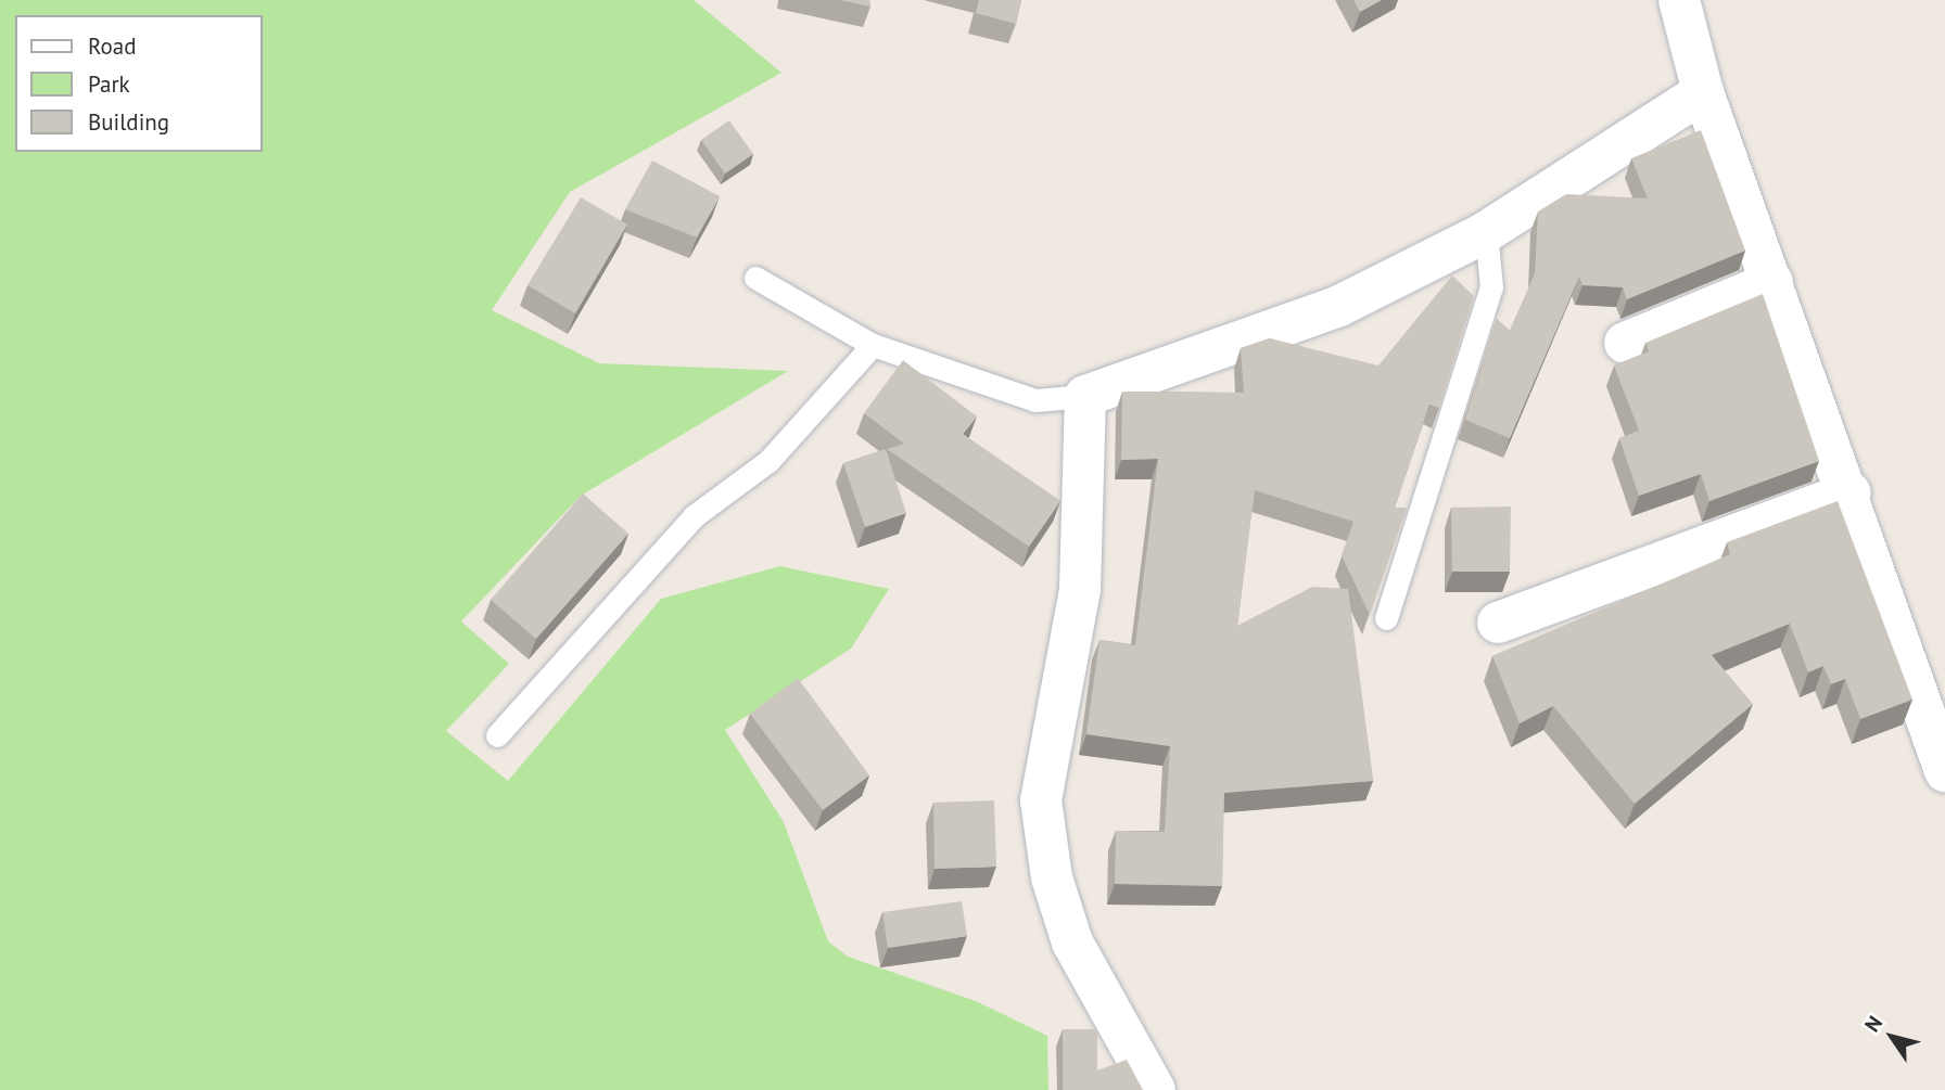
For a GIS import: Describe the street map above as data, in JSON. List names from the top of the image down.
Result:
{
  "legend": ["Road", "Park", "Building"],
  "north": "top left"
}
